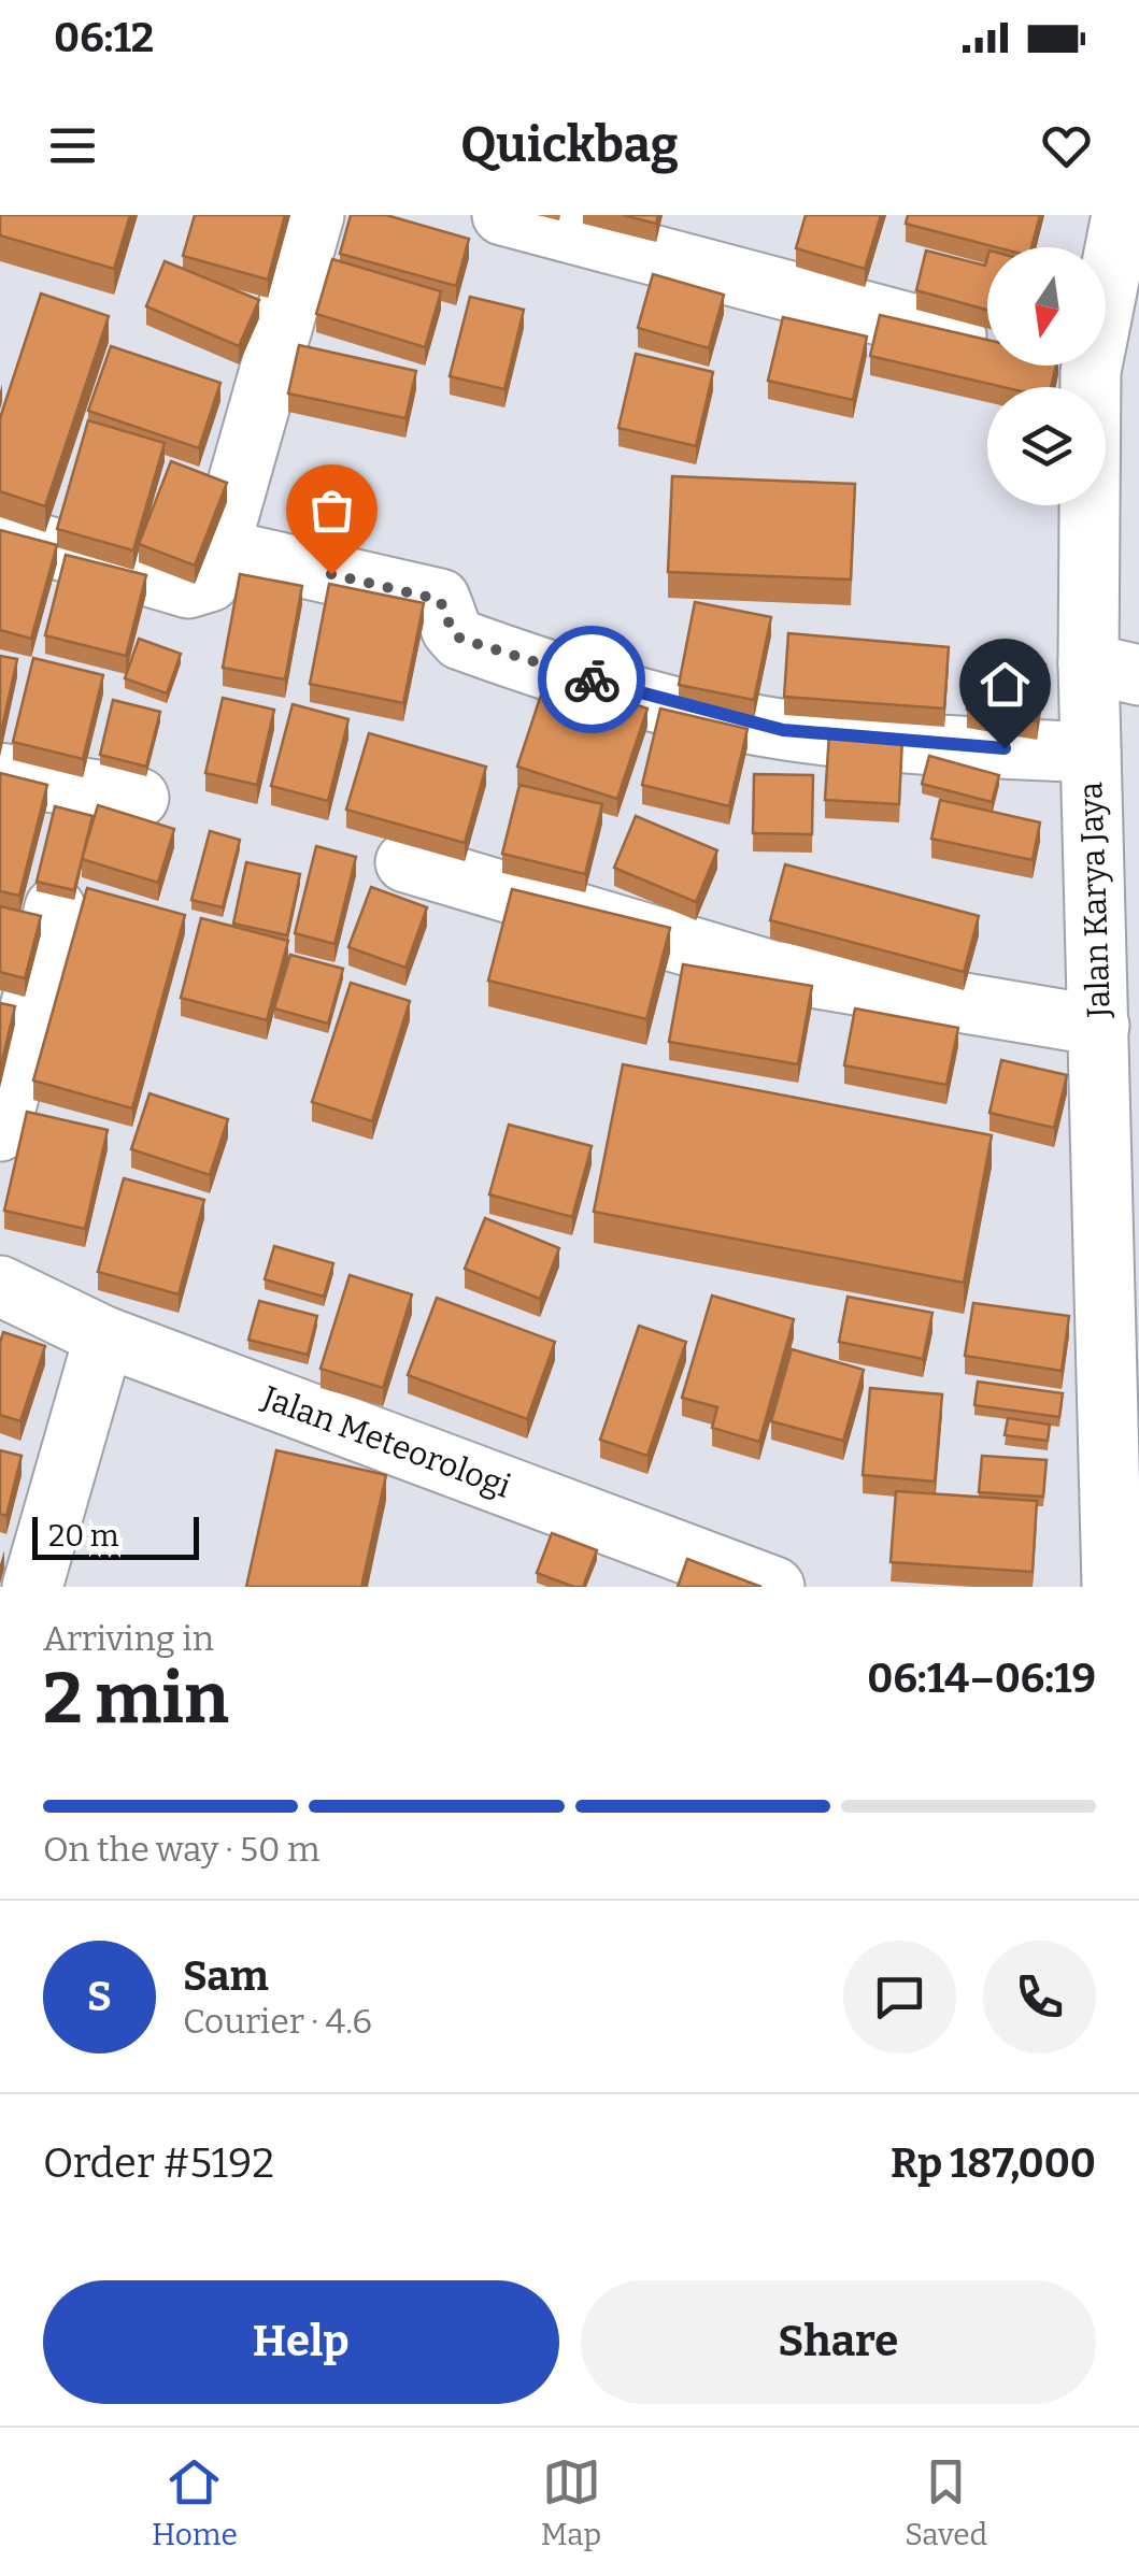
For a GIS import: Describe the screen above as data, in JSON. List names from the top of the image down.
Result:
{
  "streets": {
    "street": ["Jalan Karya Jaya", "Jalan Meteorologi"]
  },
  "scale_bar": "20 m",
  "north": "bottom",
  "page": {
    "status": "06:12",
    "header": "Quickbag",
    "scale": "20 m",
    "heading": ["2 min", "Arriving in", "06:14–06:19"],
    "panel": [
      "Sam",
      "Courier · 4.6",
      "Order #5192",
      "Rp 187,000"
    ],
    "bar": "On the way · 50 m",
    "round": "S",
    "buttons": ["Help", "Share"],
    "tabs": ["Home", "Map", "Saved"]
  }
}
